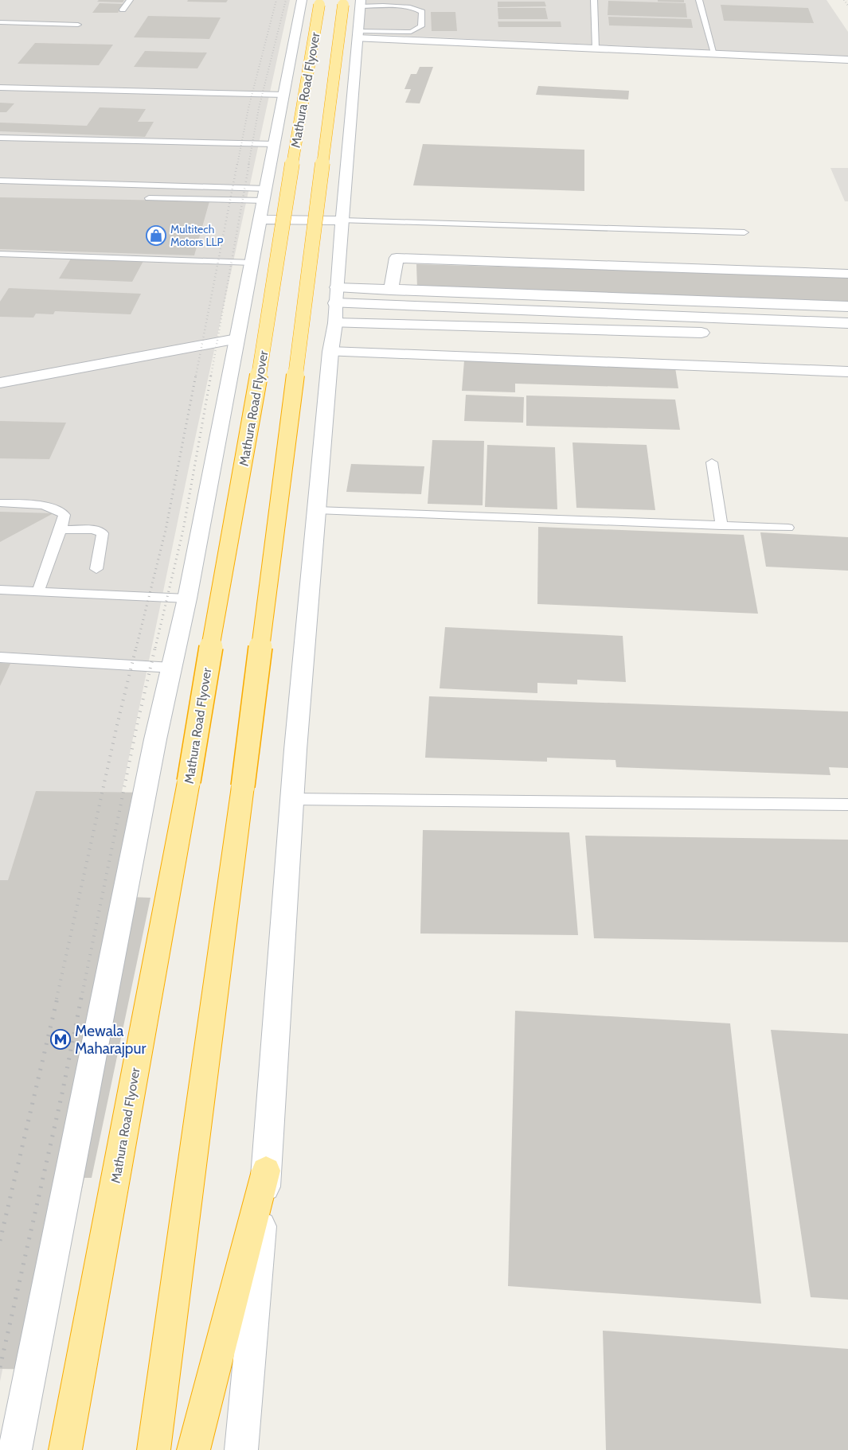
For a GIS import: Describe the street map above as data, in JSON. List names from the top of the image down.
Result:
{
  "streets": {
    "highway": ["Mathura Road Flyover"]
  },
  "places": {
    "shop": ["Multitech Motors LLP"],
    "metro station": ["Mewala Maharajpur"]
  }
}
